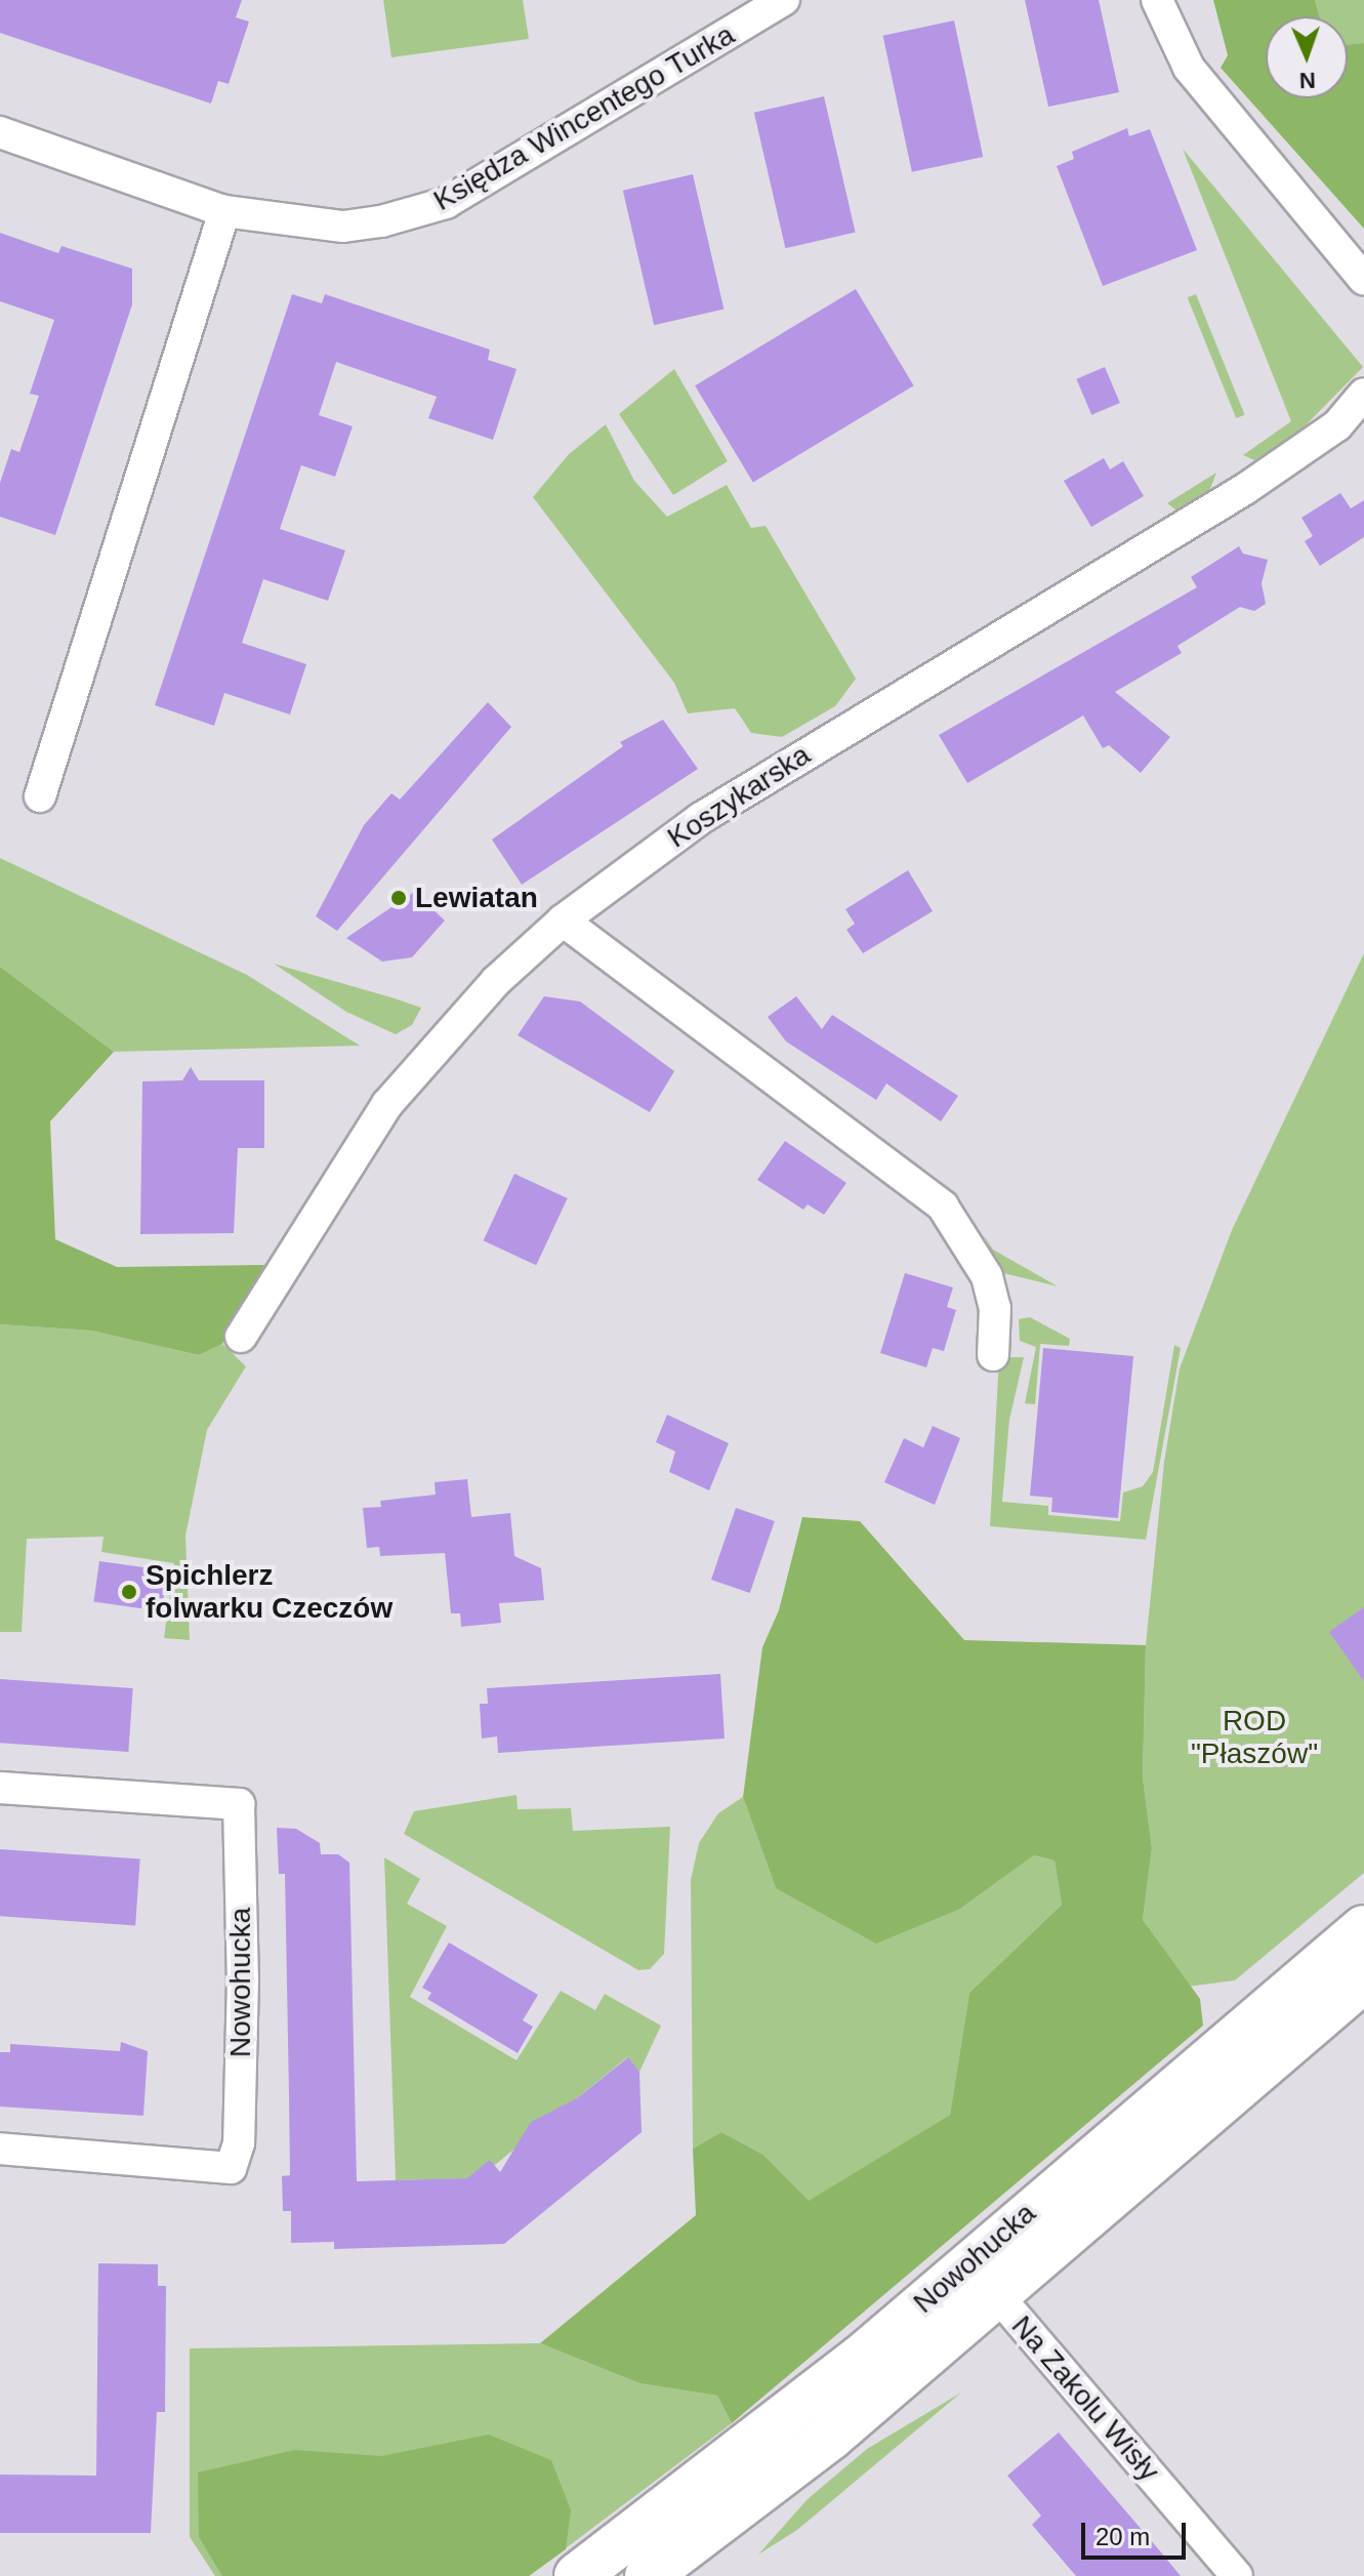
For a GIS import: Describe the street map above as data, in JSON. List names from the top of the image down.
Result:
{
  "streets": {
    "main road": ["Nowohucka"],
    "street": ["Księdza Wincentego Turka", "Koszykarska", "Na Zakolu Wisły"]
  },
  "crossings": [
    ["Nowohucka", "Na Zakolu Wisły"]
  ],
  "parks": ["ROD \"Płaszów\""],
  "places": ["Lewiatan", "Spichlerz folwarku Czeczów"],
  "scale_bar": "20 m",
  "north": "bottom"
}
